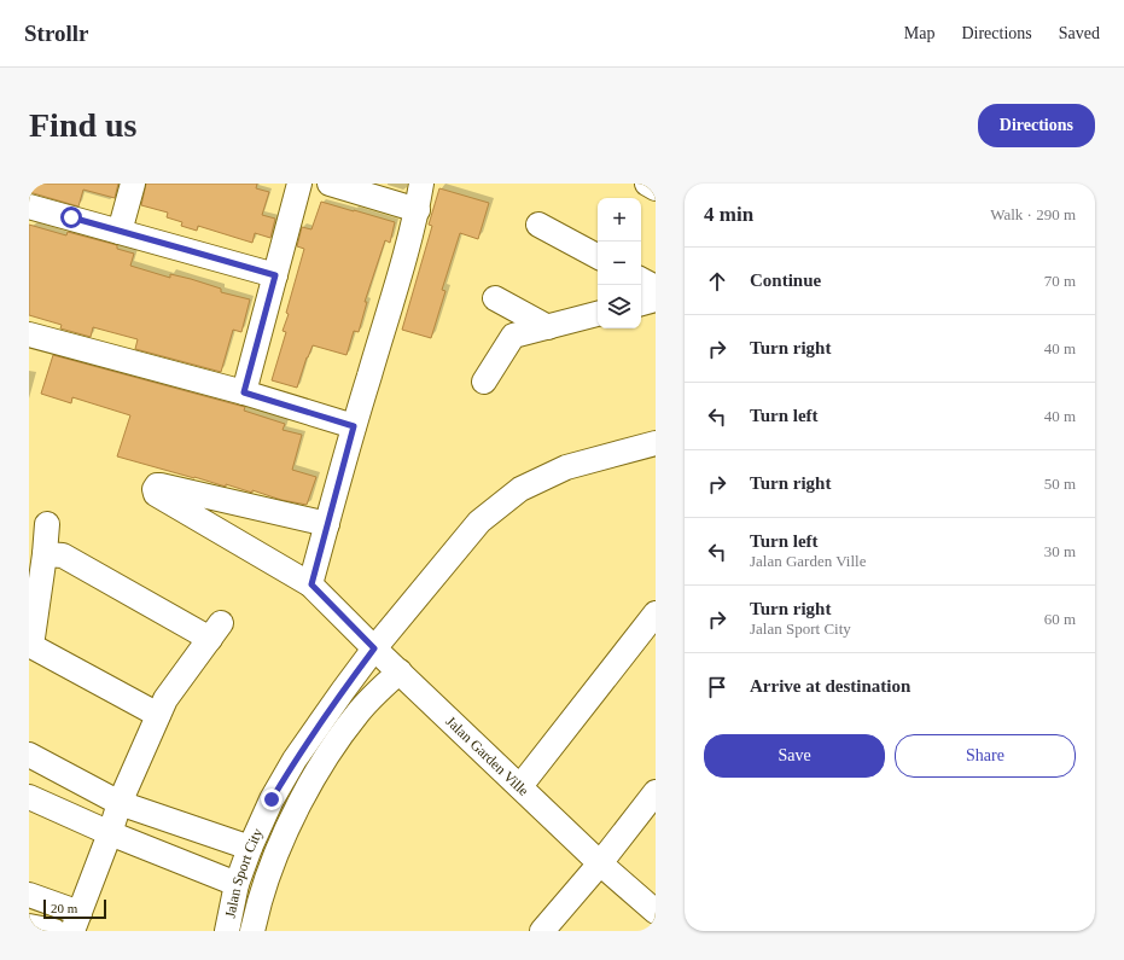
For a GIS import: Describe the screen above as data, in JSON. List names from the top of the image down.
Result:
{
  "streets": {
    "street": ["Jalan Garden Ville", "Jalan Sport City"]
  },
  "crossings": [
    ["Jalan Garden Ville", "Jalan Sport City"]
  ],
  "scale_bar": "20 m",
  "page": {
    "header": "Strollr",
    "nav": ["Map", "Directions", "Saved"],
    "buttons": [
      "Directions",
      ["Save", "Share"]
    ],
    "title": "Find us",
    "heading": ["4 min", "Walk · 290 m"],
    "map_buttons": ["+", "−"],
    "list": [
      ["Continue", "70 m"],
      ["Turn right", "40 m"],
      ["Turn left", "40 m"],
      ["Turn right", "50 m"],
      ["Turn left", "Jalan Garden Ville", "30 m"],
      ["Turn right", "Jalan Sport City", "60 m"],
      "Arrive at destination"
    ],
    "scale": "20 m"
  }
}
